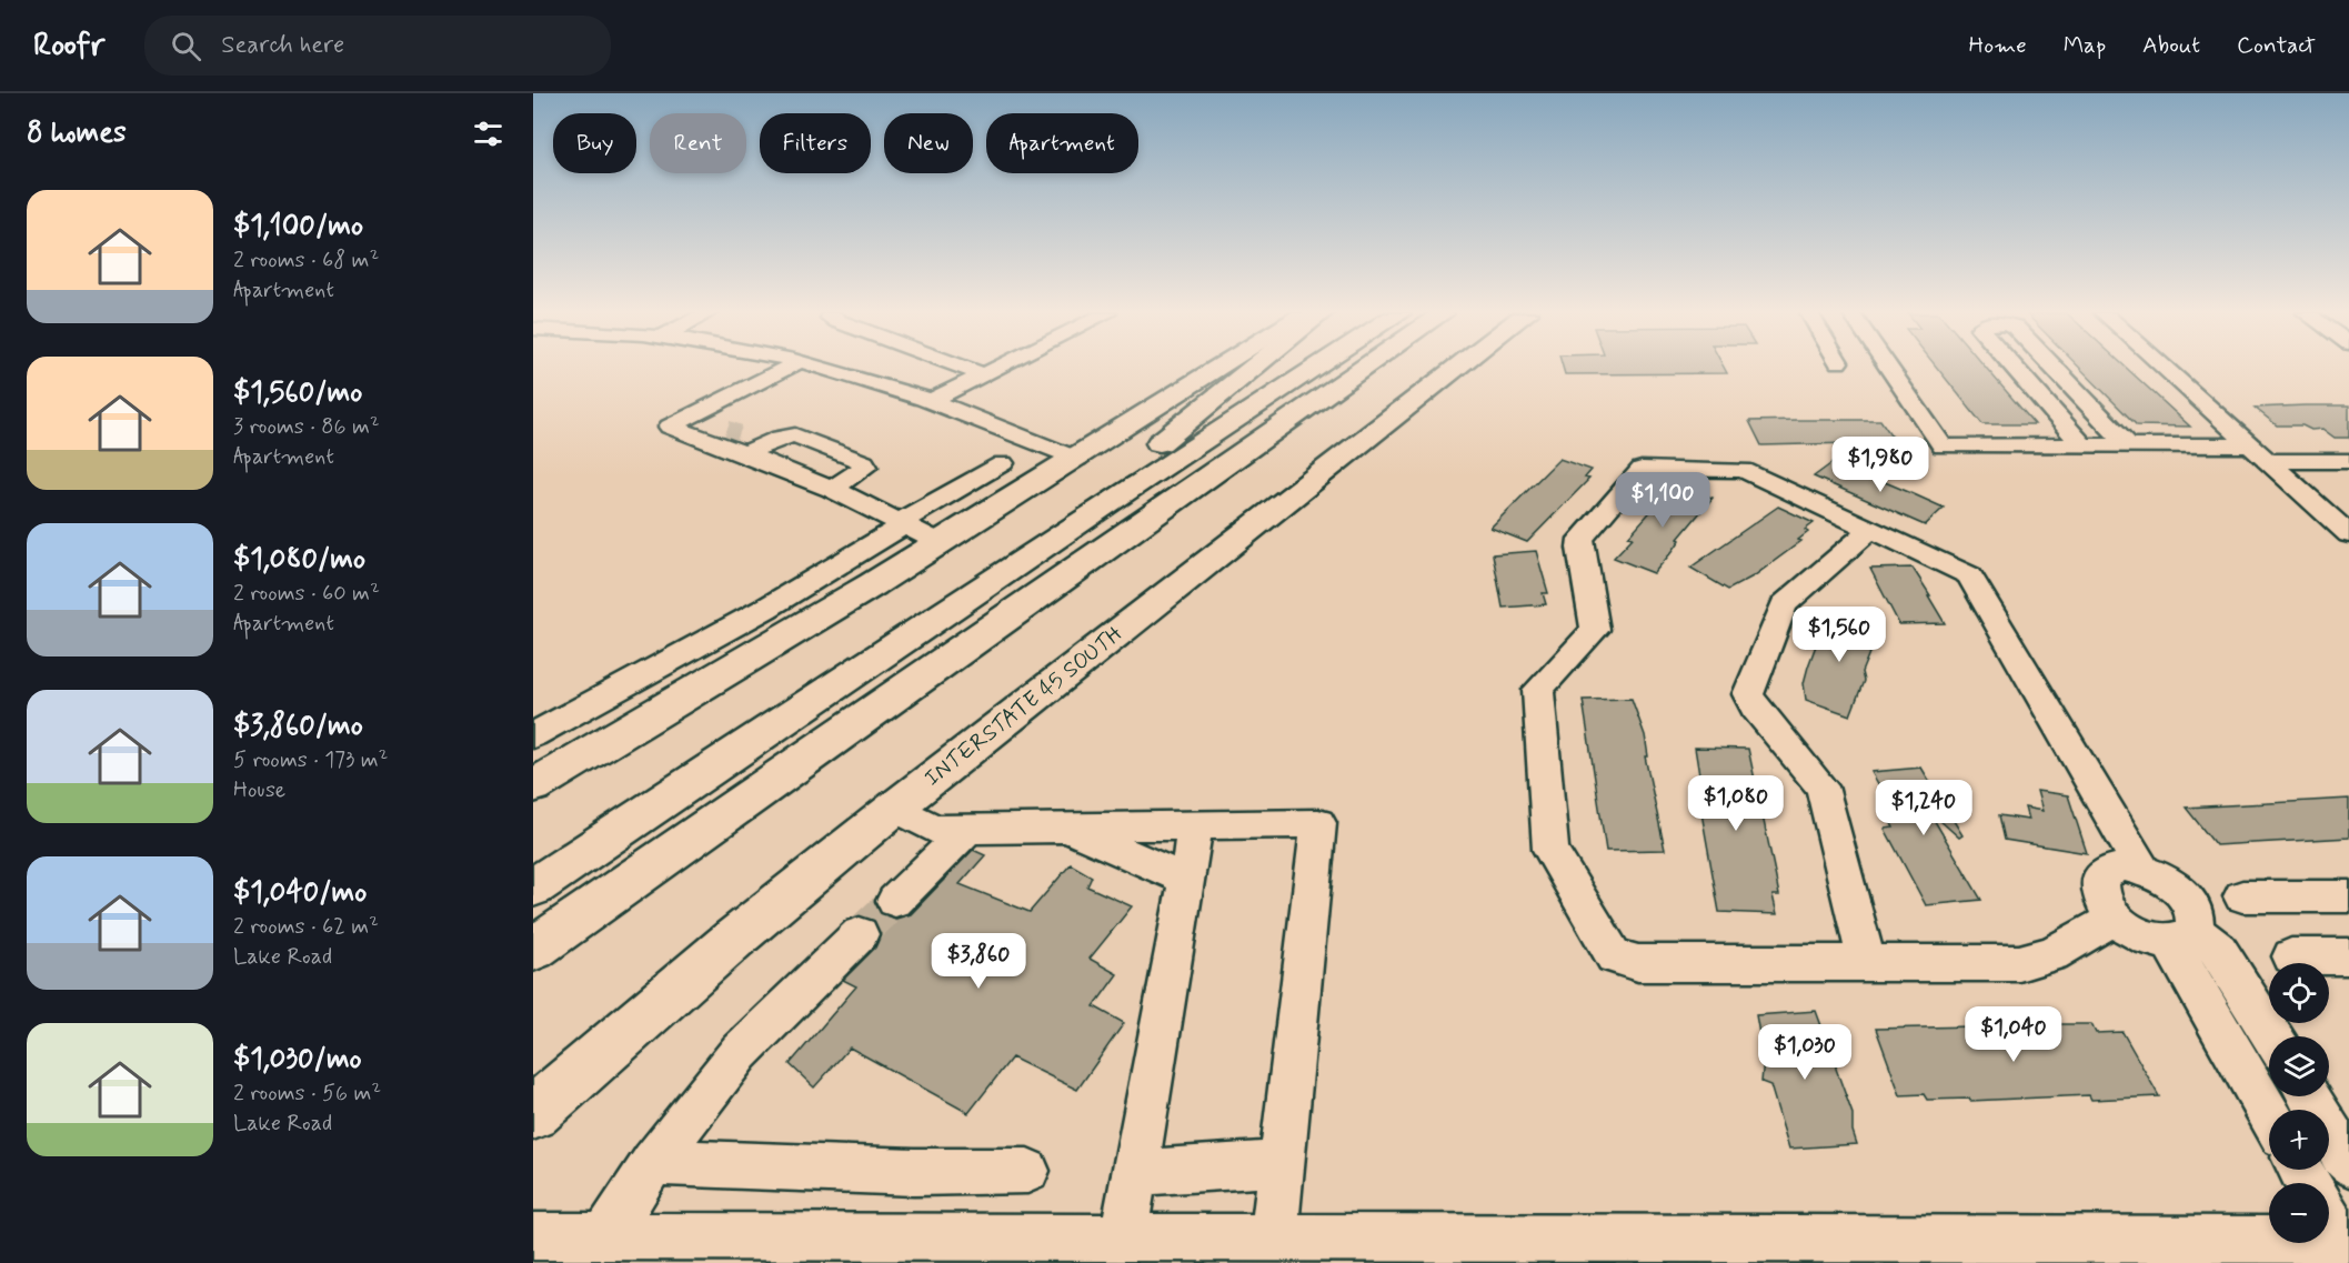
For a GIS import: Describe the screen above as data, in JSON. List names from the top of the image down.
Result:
{
  "streets": {
    "main road": ["INTERSTATE 45 SOUTH"]
  },
  "page": {
    "header": "Roofr",
    "search": "Search here",
    "nav": [
      "Home",
      "Map",
      "About",
      "Contact"
    ],
    "heading": "8 homes",
    "chip": [
      "Buy",
      "Rent",
      "Filters",
      "New",
      "Apartment"
    ],
    "list": [
      {
        "name": "$1,100/mo",
        "note": "2 rooms · 68 m² · Apartment"
      },
      {
        "name": "$1,560/mo",
        "note": "3 rooms · 86 m² · Apartment"
      },
      {
        "name": "$1,080/mo",
        "note": "2 rooms · 60 m² · Apartment"
      },
      {
        "name": "$3,860/mo",
        "note": "5 rooms · 173 m² · House"
      },
      {
        "name": "$1,040/mo",
        "note": "2 rooms · 62 m² · Lake Road"
      },
      {
        "name": "$1,030/mo",
        "note": "2 rooms · 56 m² · Lake Road"
      }
    ],
    "price": [
      "$1,980",
      "$1,100",
      "$1,560",
      "$1,080",
      "$1,240",
      "$3,860",
      "$1,040",
      "$1,030"
    ],
    "map_buttons": ["+", "−"]
  }
}
